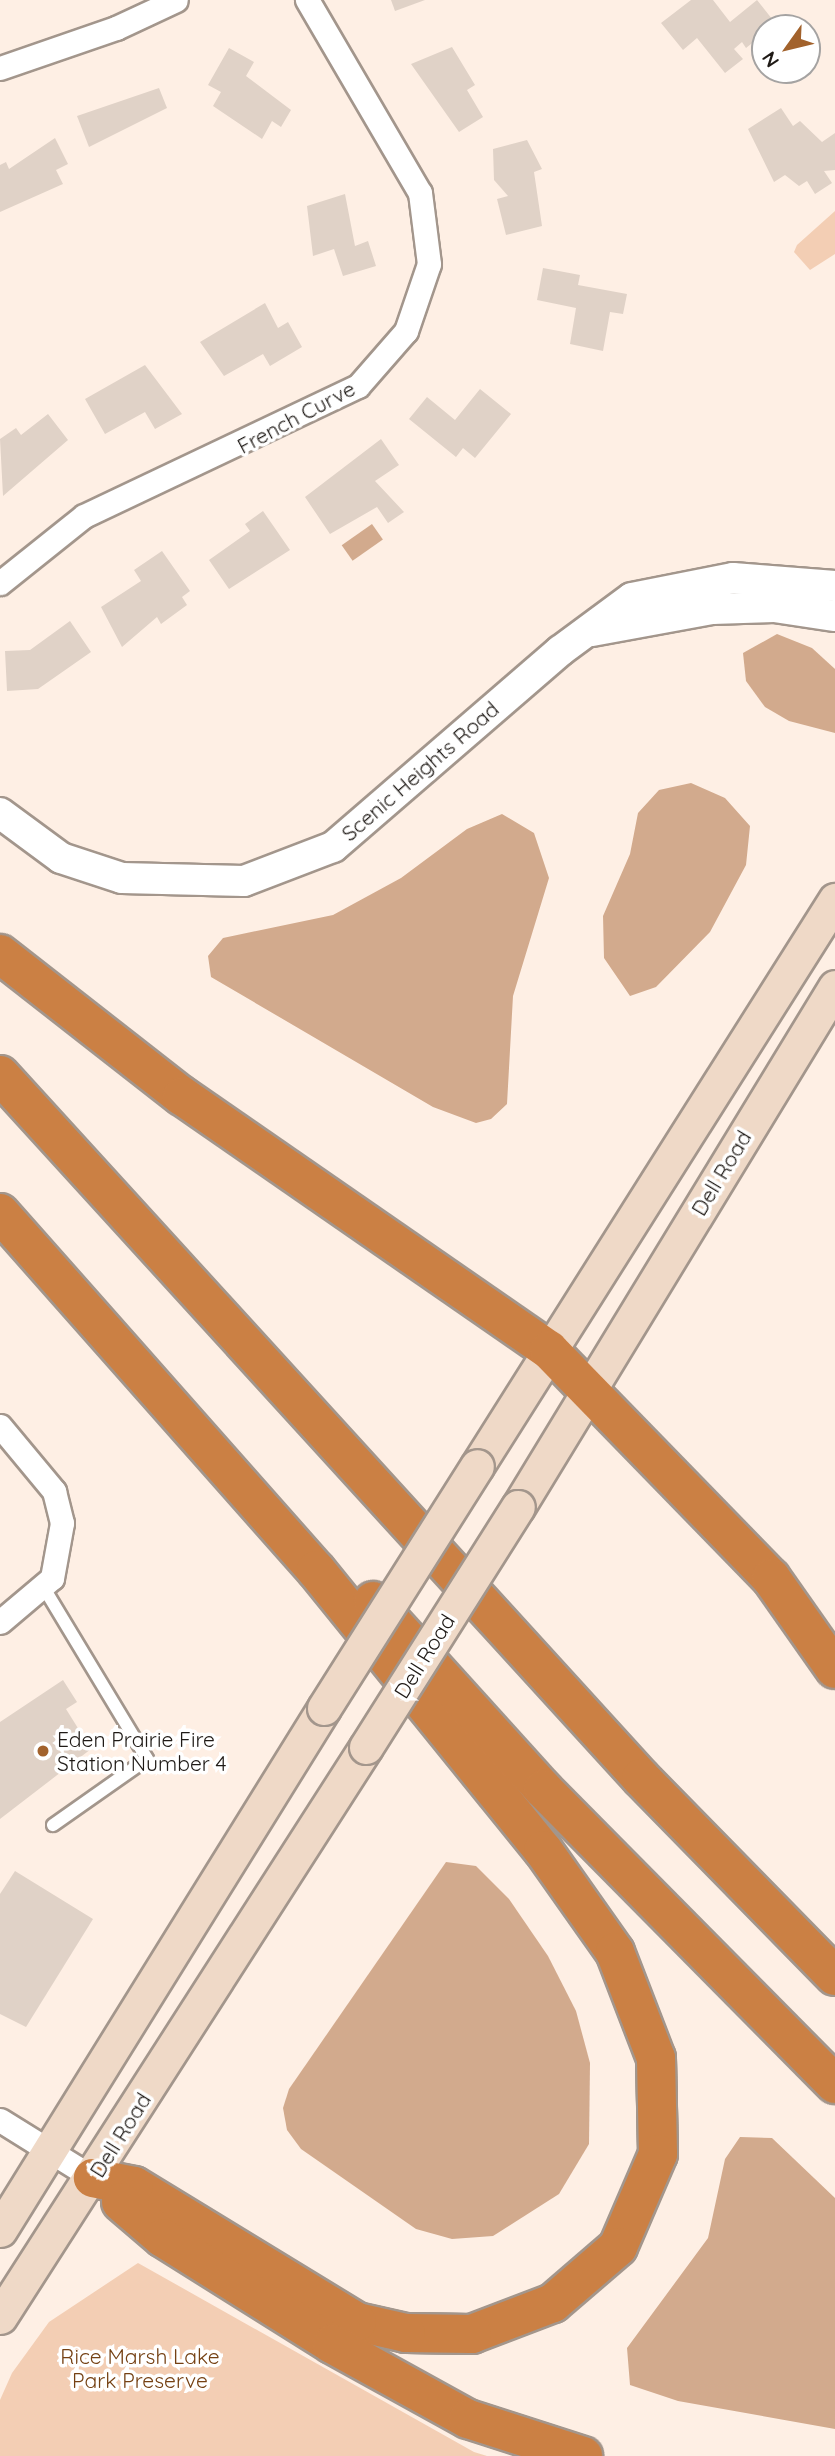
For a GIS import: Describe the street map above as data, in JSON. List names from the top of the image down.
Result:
{
  "streets": {
    "main road": ["Dell Road"],
    "street": ["French Curve", "Scenic Heights Road"]
  },
  "parks": ["Rice Marsh Lake Park Preserve"],
  "places": ["Eden Prairie Fire Station Number 4"],
  "north": "bottom left"
}
